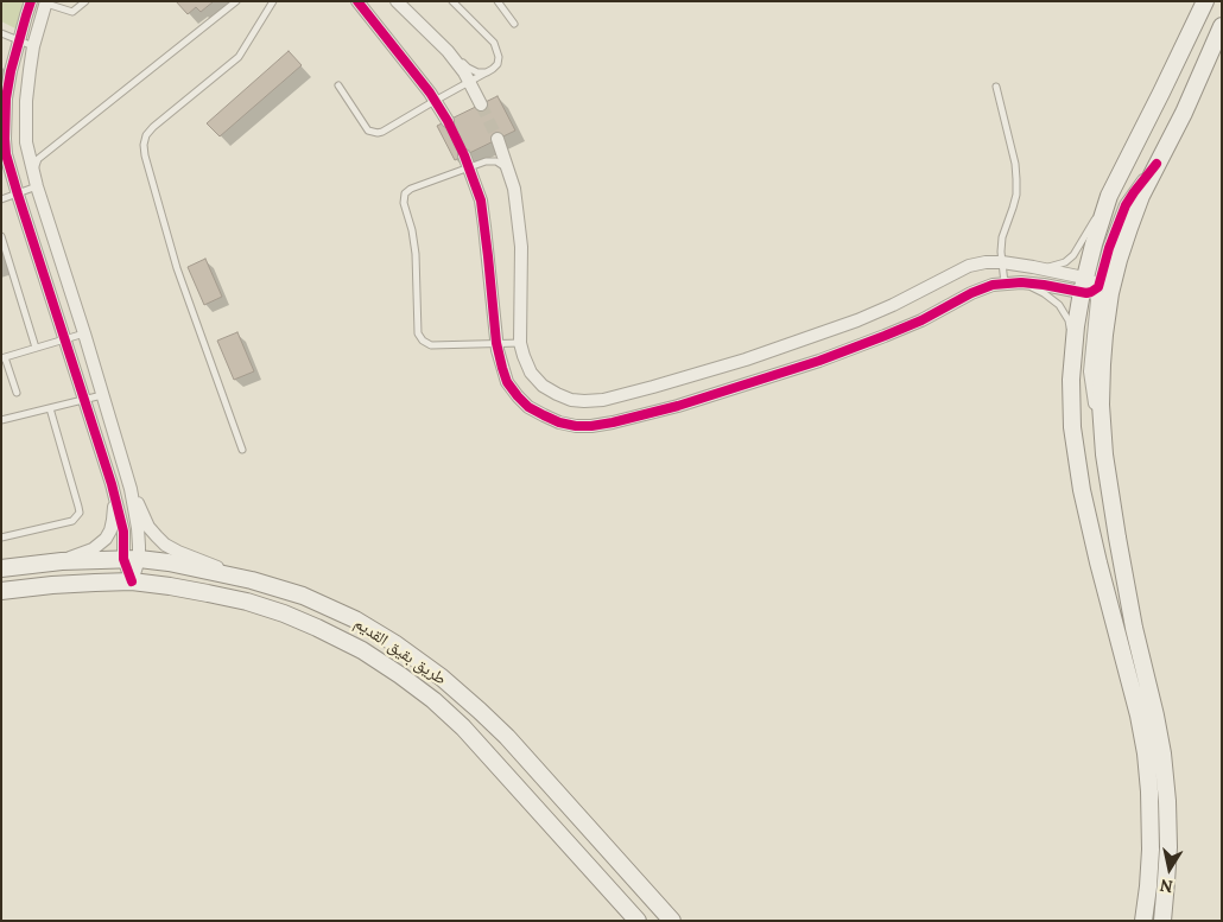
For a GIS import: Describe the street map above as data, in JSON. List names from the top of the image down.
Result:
{
  "streets": {
    "main road": ["طريق بقيق القديم"]
  },
  "north": "bottom"
}
